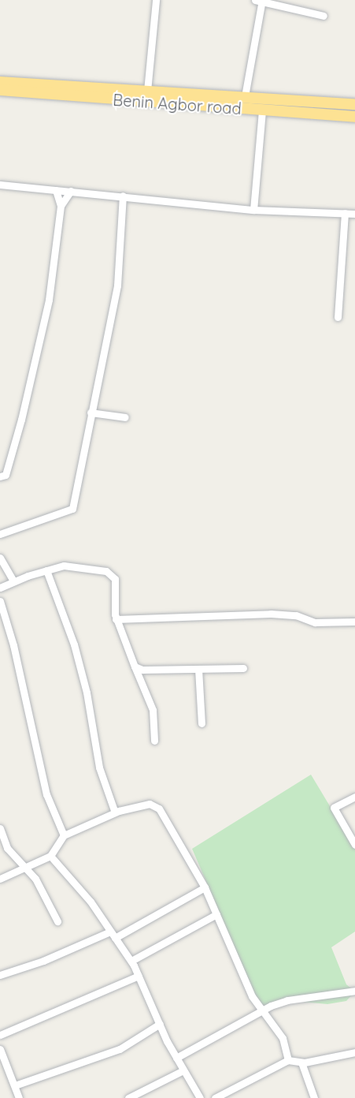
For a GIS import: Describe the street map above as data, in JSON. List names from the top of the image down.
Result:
{
  "streets": {
    "highway": ["Benin Agbor road"]
  }
}
